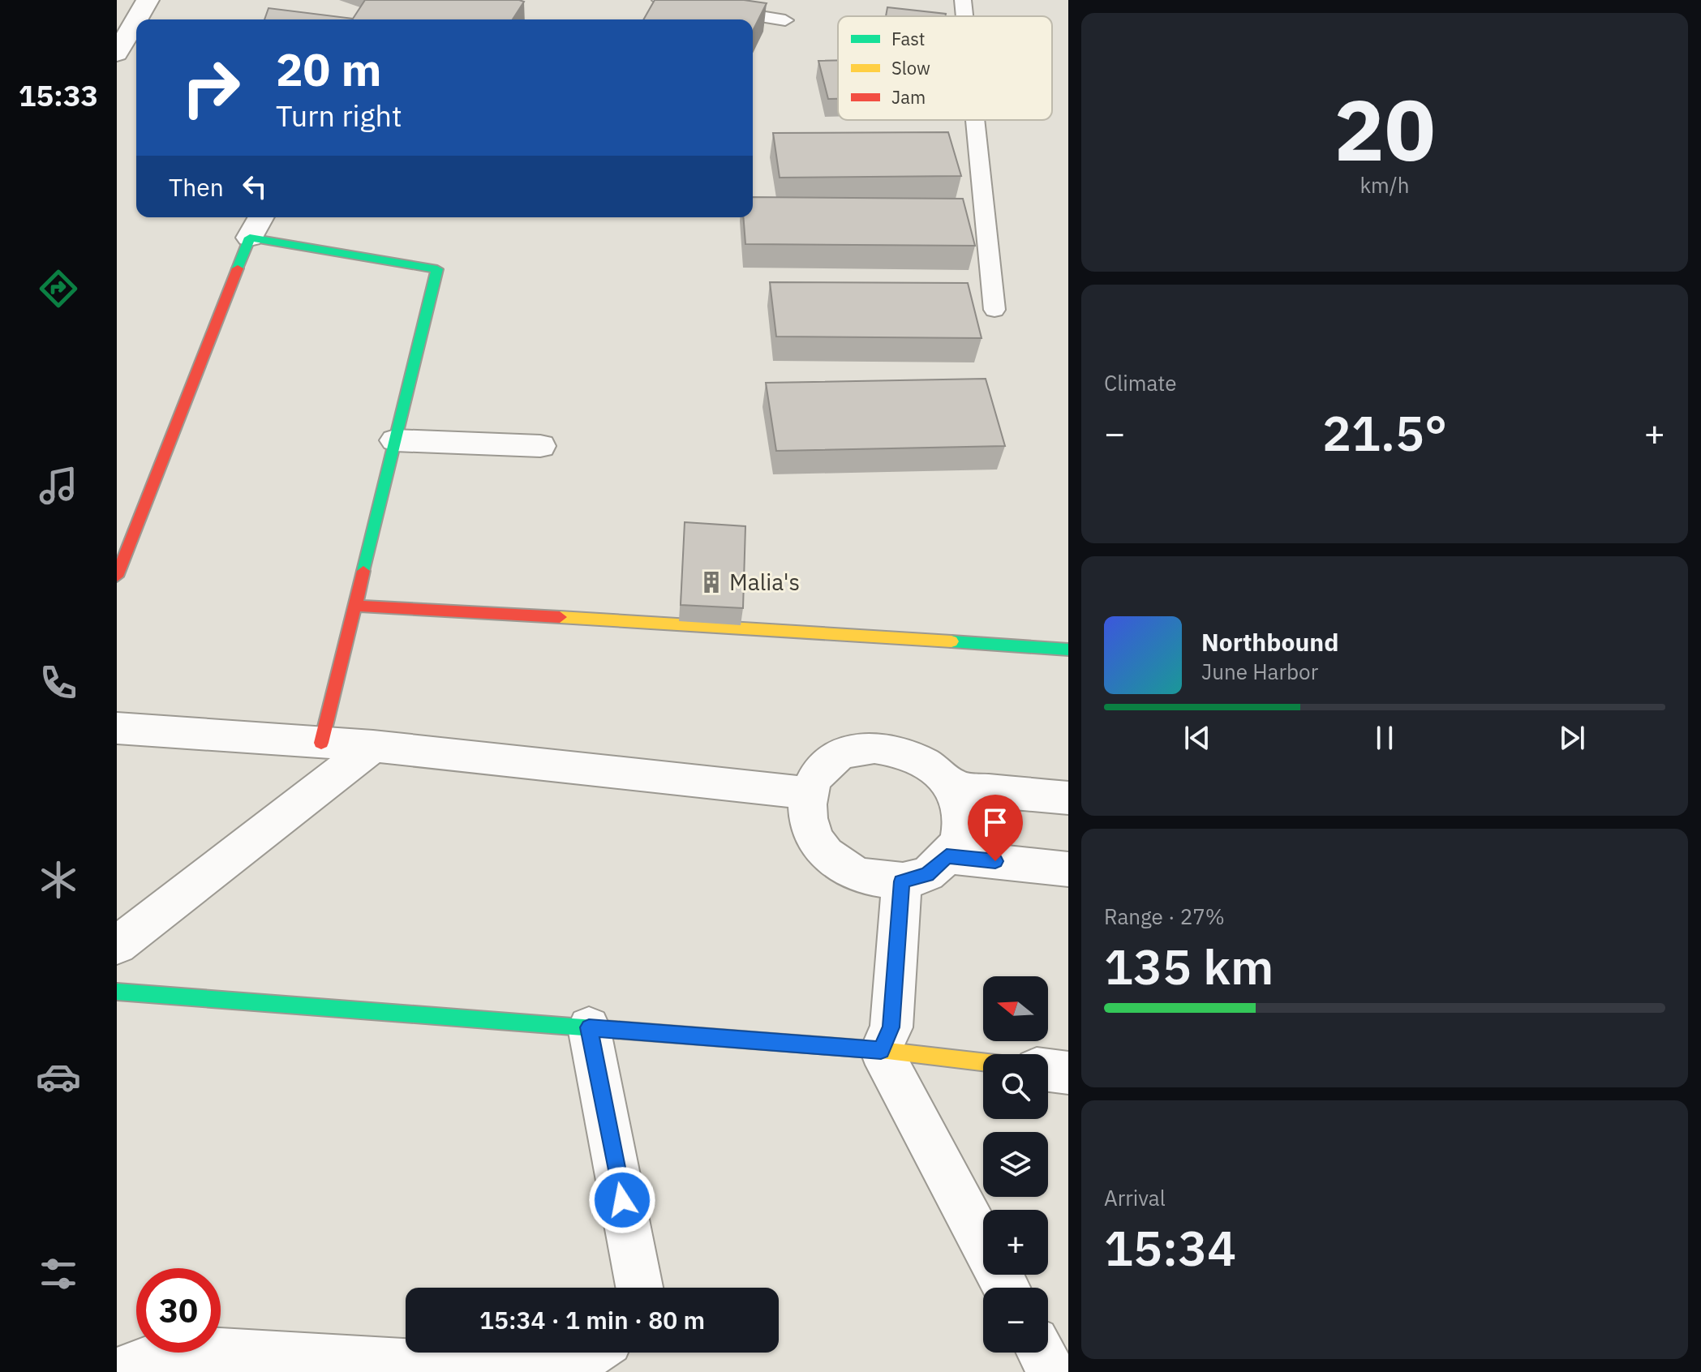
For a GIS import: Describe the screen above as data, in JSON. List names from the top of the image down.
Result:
{
  "places": {
    "building": ["Malia's"]
  },
  "legend": ["Fast", "Slow", "Jam"],
  "north": "left",
  "page": {
    "tabs": "15:33",
    "tile": [
      ["20", "km/h"],
      "Climate",
      ["Range · 27%", "135 km"],
      ["Arrival", "15:34"]
    ],
    "turn": ["20 m", "Turn right"],
    "then": "Then",
    "heat": ["−", "21.5°", "+"],
    "song": ["Northbound", "June Harbor"],
    "map_buttons": ["+", "−"],
    "limit": "30",
    "trip": "15:34 · 1 min · 80 m"
  }
}
